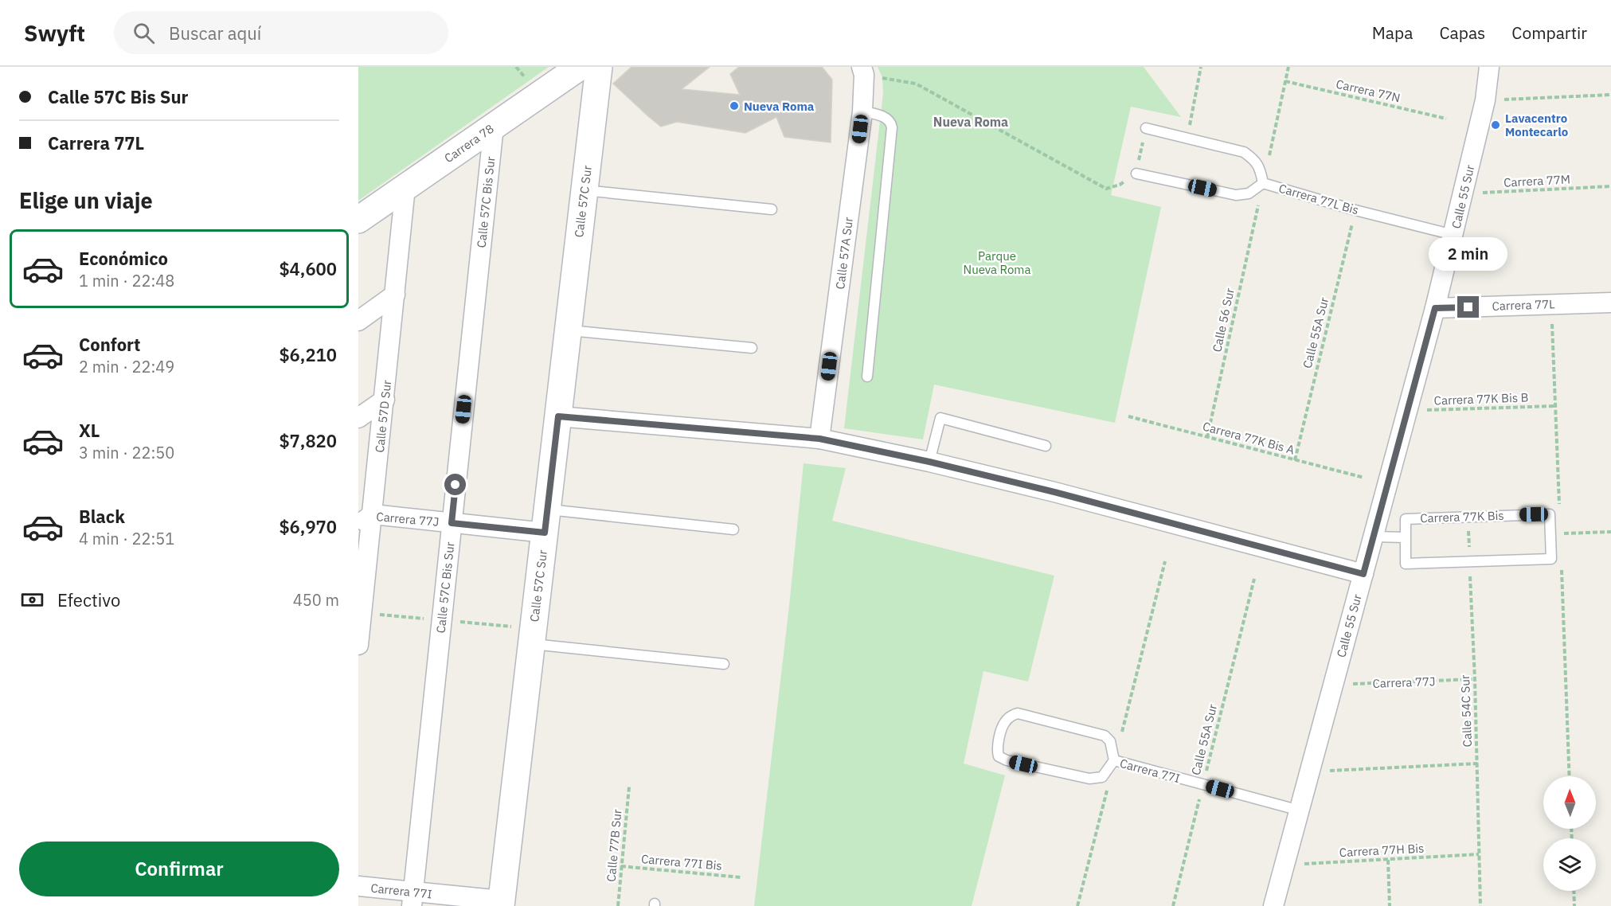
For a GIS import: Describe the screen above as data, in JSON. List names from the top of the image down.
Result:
{
  "streets": {
    "street": [
      "Carrera 78",
      "Calle 55 Sur",
      "Calle 57C Sur",
      "Calle 57C Bis Sur",
      "Calle 57A Sur",
      "Carrera 77L",
      "Calle 57D Sur",
      "Carrera 77J",
      "Carrera 77I"
    ],
    "lane": ["Carrera 77L Bis", "Carrera 77K Bis"],
    "path": [
      "Carrera 77N",
      "Carrera 77M",
      "Calle 56 Sur",
      "Calle 55A Sur",
      "Carrera 77K Bis B",
      "Carrera 77K Bis A",
      "Calle 54C Sur",
      "Calle 77B Sur",
      "Carrera 77H Bis",
      "Carrera 77I Bis"
    ]
  },
  "crossings": [
    ["Carrera 78", "Calle 57C Bis Sur"],
    ["Carrera 78", "Calle 57D Sur"],
    ["Carrera 77M", "Calle 55 Sur"],
    ["Calle 55 Sur", "Carrera 77L Bis"],
    ["Calle 55 Sur", "Carrera 77L"],
    ["Calle 55 Sur", "Carrera 77K Bis B"],
    ["Calle 55 Sur", "Carrera 77J"],
    ["Calle 55 Sur", "Carrera 77I"],
    ["Calle 55 Sur", "Carrera 77H Bis"],
    ["Carrera 77L Bis", "Calle 55A Sur"],
    ["Calle 57C Sur", "Carrera 77J"],
    ["Calle 57C Sur", "Carrera 77I"],
    ["Calle 57C Bis Sur", "Carrera 77J"],
    ["Calle 57C Bis Sur", "Carrera 77I"],
    ["Calle 56 Sur", "Carrera 77K Bis A"],
    ["Calle 55A Sur", "Carrera 77K Bis A"],
    ["Calle 55A Sur", "Carrera 77I"],
    ["Calle 57D Sur", "Carrera 77J"],
    ["Carrera 77K Bis", "Calle 54C Sur"],
    ["Carrera 77J", "Calle 54C Sur"],
    ["Calle 54C Sur", "Carrera 77H Bis"],
    ["Calle 77B Sur", "Carrera 77I Bis"]
  ],
  "districts": ["Nueva Roma"],
  "parks": ["Parque Nueva Roma"],
  "places": ["Nueva Roma", "Lavacentro Montecarlo"],
  "north": "top",
  "page": {
    "header": "Swyft",
    "search": "Buscar aquí",
    "nav": ["Mapa", "Capas", "Compartir"],
    "banner": ["Calle 57C Bis Sur", "Carrera 77L"],
    "heading": "Elige un viaje",
    "list": [
      {
        "name": "Económico",
        "note": "1 min · 22:48",
        "value": "$4,600"
      },
      {
        "name": "Confort",
        "note": "2 min · 22:49",
        "value": "$6,210"
      },
      {
        "name": "XL",
        "note": "3 min · 22:50",
        "value": "$7,820"
      },
      {
        "name": "Black",
        "note": "4 min · 22:51",
        "value": "$6,970"
      }
    ],
    "bubble": "2 min",
    "pay": ["Efectivo", "450 m"],
    "buttons": "Confirmar"
  }
}
